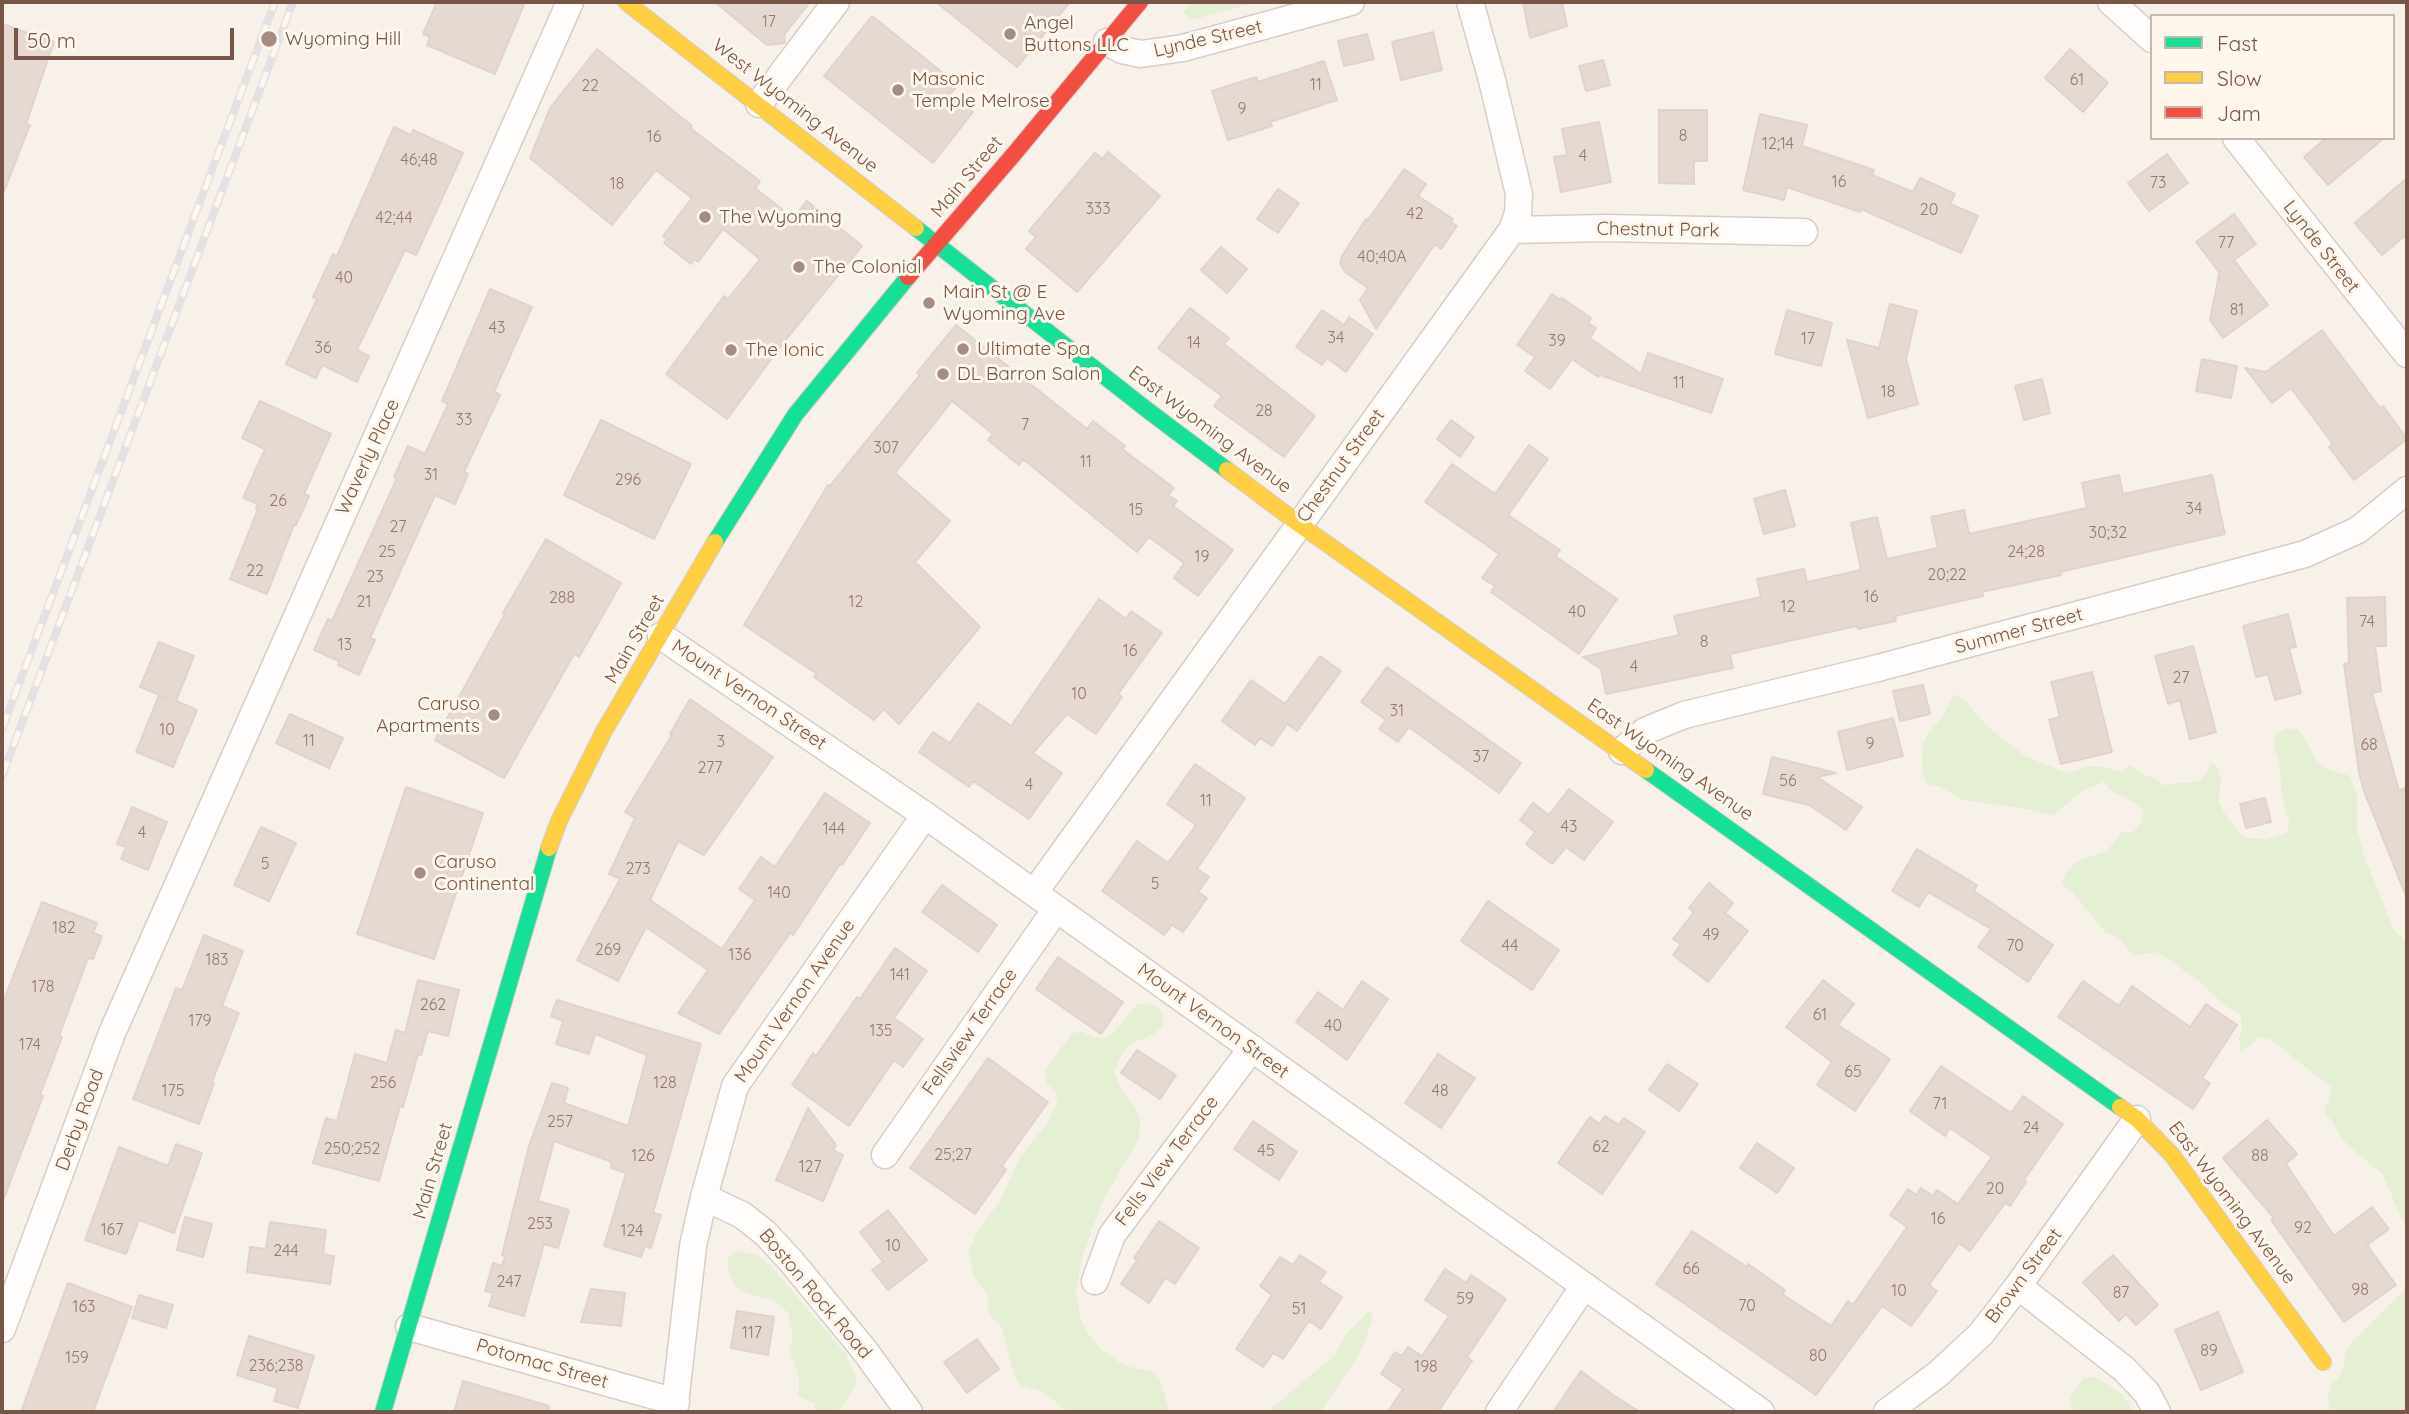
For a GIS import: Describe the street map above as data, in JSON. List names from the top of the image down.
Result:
{
  "streets": {
    "main road": ["West Wyoming Avenue", "Main Street", "East Wyoming Avenue"],
    "street": [
      "Lynde Street",
      "Chestnut Park",
      "Waverly Place",
      "Chestnut Street",
      "Summer Street",
      "Mount Vernon Street",
      "Mount Vernon Avenue",
      "Fellsview Terrace",
      "Derby Road",
      "Fells View Terrace",
      "Brown Street",
      "Boston Rock Road",
      "Potomac Street"
    ]
  },
  "crossings": [
    ["Lynde Street", "Main Street"],
    ["West Wyoming Avenue", "Main Street"],
    ["West Wyoming Avenue", "East Wyoming Avenue"],
    ["Main Street", "East Wyoming Avenue"],
    ["Main Street", "Mount Vernon Street"],
    ["Main Street", "Potomac Street"],
    ["Chestnut Park", "Chestnut Street"],
    ["East Wyoming Avenue", "Chestnut Street"],
    ["East Wyoming Avenue", "Summer Street"],
    ["East Wyoming Avenue", "Brown Street"],
    ["Waverly Place", "Derby Road"],
    ["Chestnut Street", "Mount Vernon Street"],
    ["Mount Vernon Street", "Mount Vernon Avenue"],
    ["Mount Vernon Street", "Fellsview Terrace"],
    ["Mount Vernon Street", "Fells View Terrace"],
    ["Mount Vernon Avenue", "Boston Rock Road"],
    ["Mount Vernon Avenue", "Potomac Street"]
  ],
  "places": [
    "Angel Buttons LLC",
    "Wyoming Hill",
    "Masonic Temple Melrose",
    "The Wyoming",
    "The Colonial",
    "Main St @ E Wyoming Ave",
    "Ultimate Spa",
    "The Ionic",
    "DL Barron Salon",
    "Caruso Apartments",
    "Caruso Continental"
  ],
  "house_numbers": [
    "17",
    "61",
    "11",
    "22",
    "9",
    "8",
    "16",
    "12;14",
    "4",
    "46;48",
    "16",
    "73",
    "18",
    "333",
    "20",
    "42",
    "42;44",
    "77",
    "40;40A",
    "40",
    "81",
    "43",
    "34",
    "17",
    "39",
    "14",
    "36",
    "11",
    "18",
    "28",
    "33",
    "7",
    "307",
    "11",
    "31",
    "296",
    "26",
    "34",
    "15",
    "27",
    "30;32",
    "25",
    "24;28",
    "19",
    "22",
    "20;22",
    "23",
    "16",
    "288",
    "21",
    "12",
    "12",
    "40",
    "74",
    "8",
    "13",
    "16",
    "4",
    "27",
    "10",
    "31",
    "10",
    "11",
    "3",
    "9",
    "68",
    "37",
    "277",
    "56",
    "4",
    "11",
    "43",
    "144",
    "4",
    "5",
    "273",
    "5",
    "140",
    "182",
    "49",
    "44",
    "70",
    "269",
    "136",
    "183",
    "141",
    "178",
    "262",
    "61",
    "179",
    "40",
    "135",
    "174",
    "65",
    "256",
    "128",
    "175",
    "48",
    "71",
    "257",
    "24",
    "62",
    "250;252",
    "45",
    "25;27",
    "126",
    "88",
    "127",
    "20",
    "16",
    "253",
    "92",
    "167",
    "124",
    "10",
    "244",
    "66",
    "247",
    "98",
    "10",
    "87",
    "59",
    "70",
    "163",
    "51",
    "117",
    "89",
    "80",
    "159",
    "236;238",
    "198"
  ],
  "legend": ["Fast", "Slow", "Jam"],
  "scale_bar": "50 m"
}
